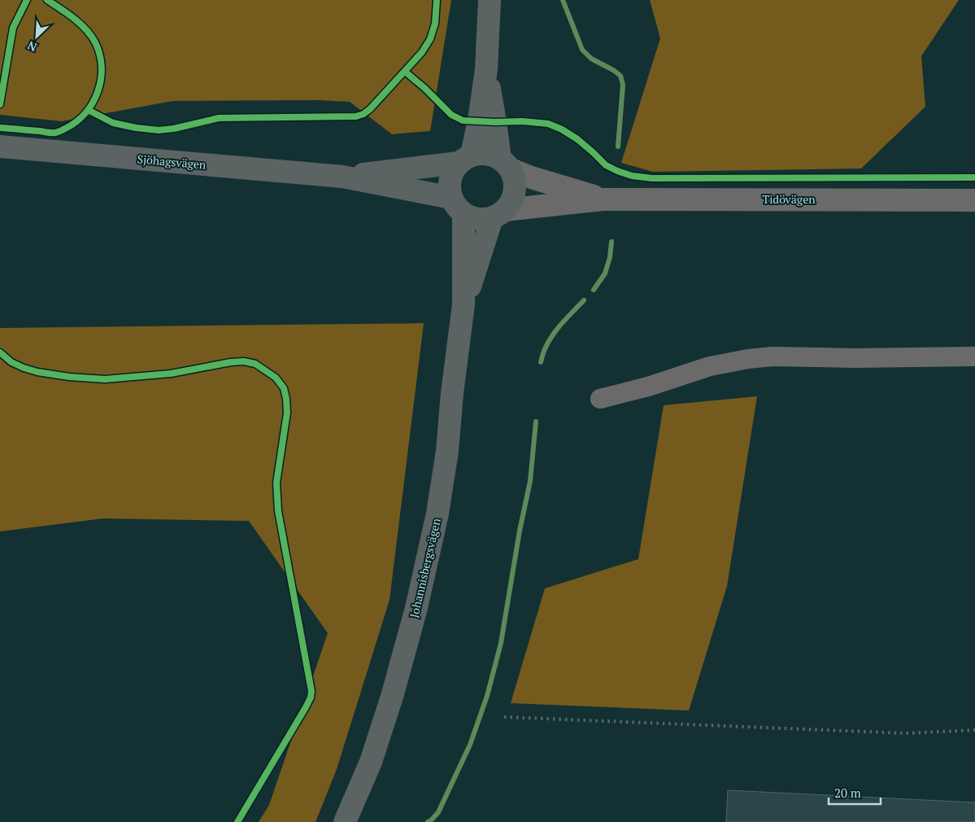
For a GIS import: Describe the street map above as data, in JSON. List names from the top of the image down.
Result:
{
  "streets": {
    "main road": ["Sjöhagsvägen", "Johannisbergsvägen"],
    "street": ["Tidövägen"]
  },
  "crossings": [
    ["Sjöhagsvägen", "Tidövägen"],
    ["Sjöhagsvägen", "Johannisbergsvägen"],
    ["Tidövägen", "Johannisbergsvägen"]
  ],
  "scale_bar": "20 m",
  "north": "bottom left"
}
